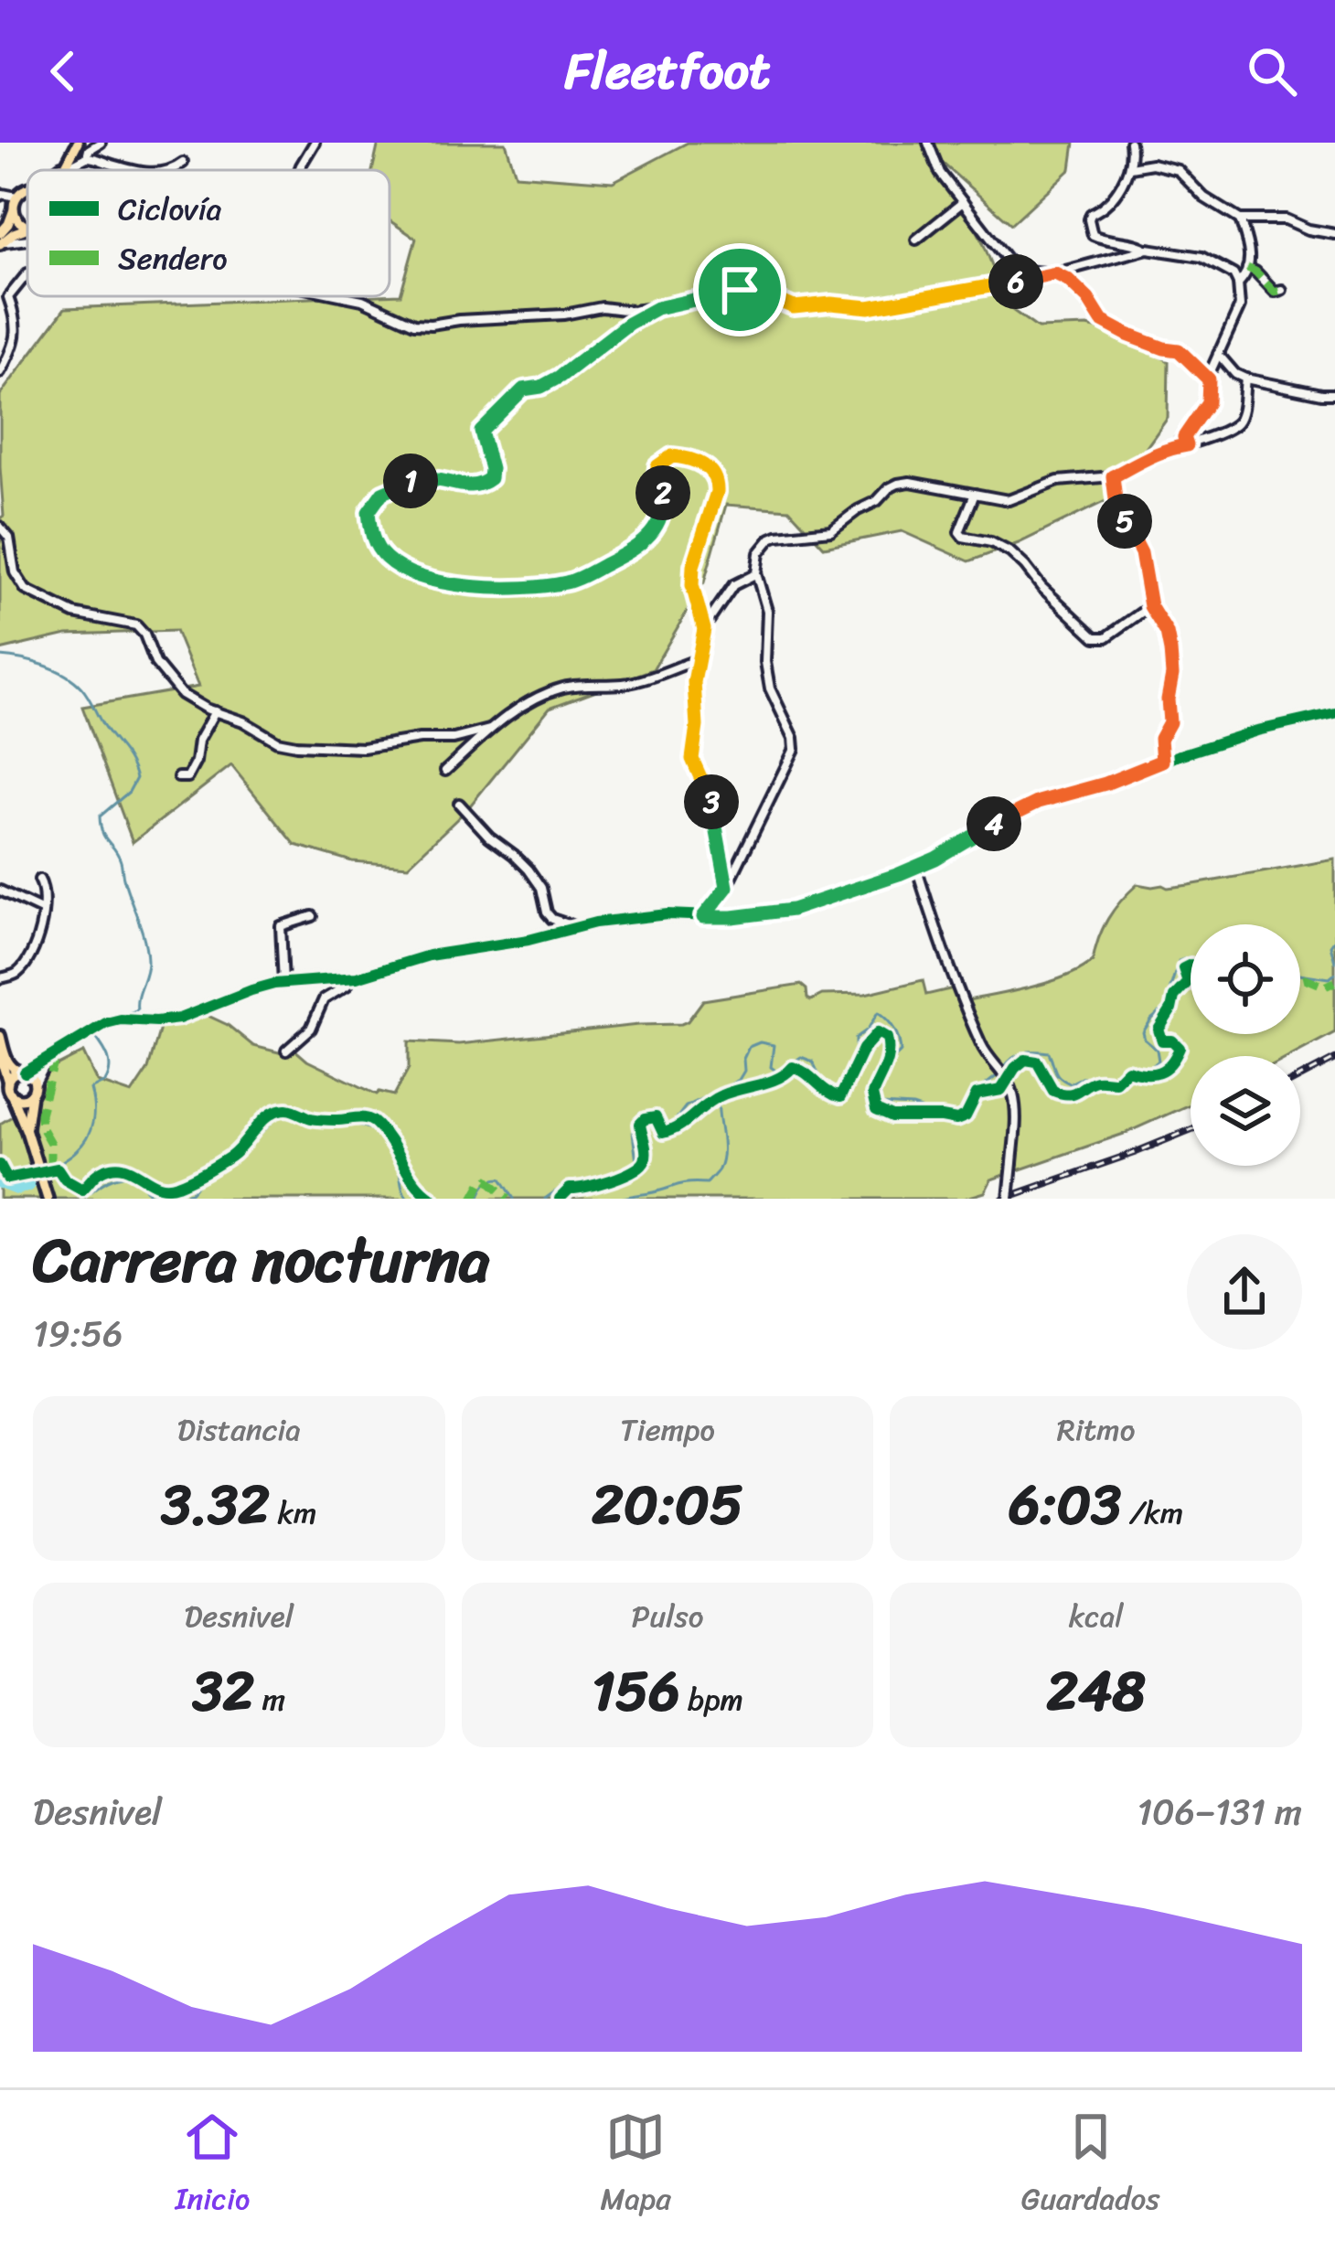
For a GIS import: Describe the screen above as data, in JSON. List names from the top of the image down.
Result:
{
  "legend": ["Ciclovía", "Sendero"],
  "page": {
    "header": "Fleetfoot",
    "pins": [
      "6",
      "1",
      "2",
      "5",
      "3",
      "4"
    ],
    "heading": ["Carrera nocturna", "19:56"],
    "stats": [
      ["Distancia", "3.32 km"],
      ["Tiempo", "20:05"],
      ["Ritmo", "6:03 /km"],
      ["Desnivel", "32 m"],
      ["Pulso", "156 bpm"],
      ["kcal", "248"]
    ],
    "chart": ["Desnivel", "106–131 m"],
    "tabs": ["Inicio", "Mapa", "Guardados"]
  }
}
